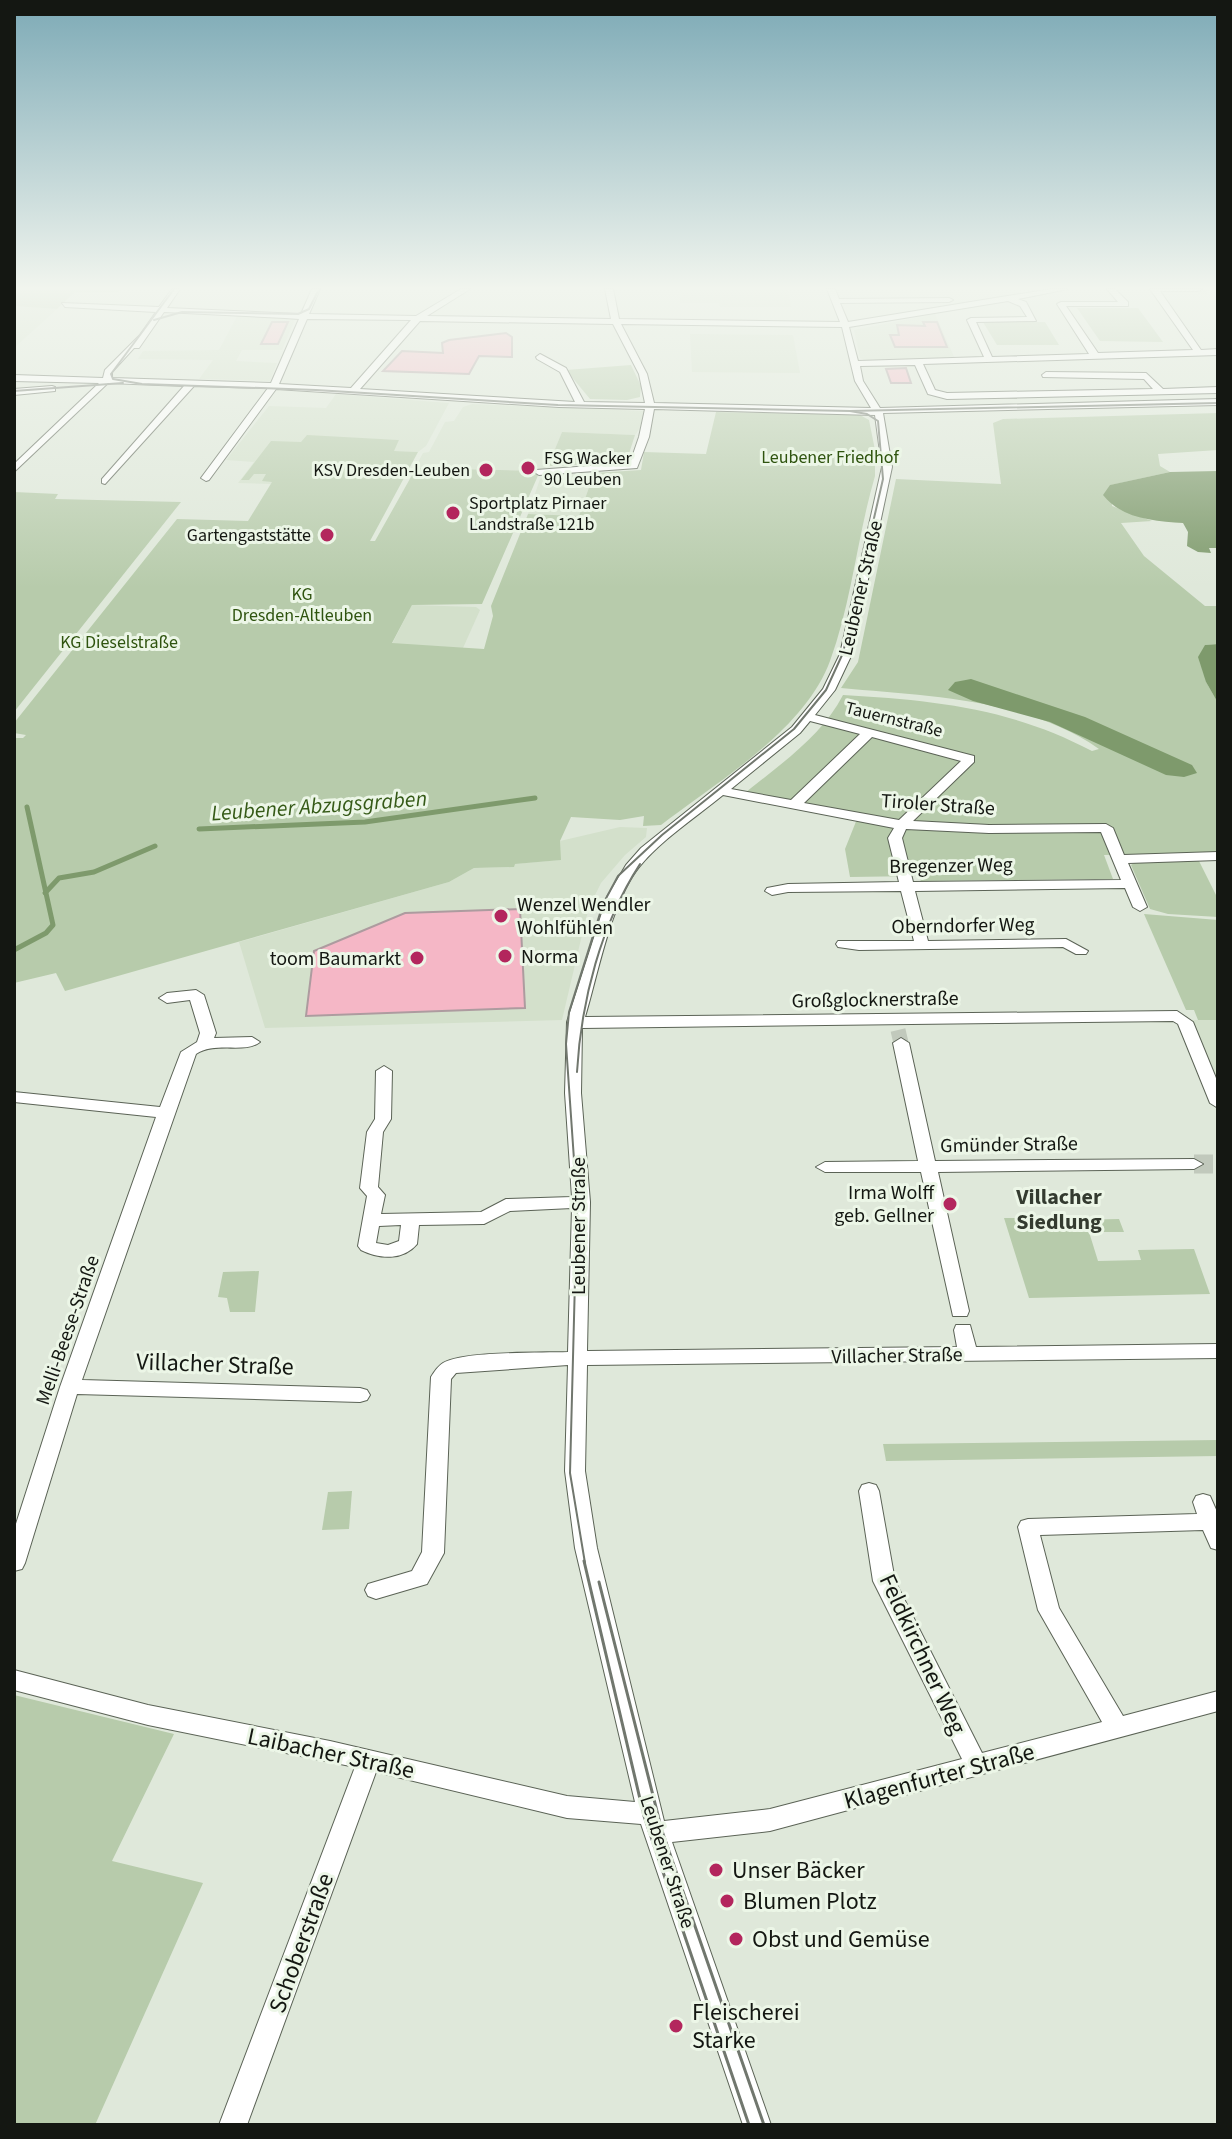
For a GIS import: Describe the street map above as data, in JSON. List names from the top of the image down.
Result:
{
  "streets": {
    "street": [
      "Leubener Straße",
      "Tauernstraße",
      "Tiroler Straße",
      "Bregenzer Weg",
      "Oberndorfer Weg",
      "Großglocknerstraße",
      "Gmünder Straße",
      "Melli-Beese-Straße",
      "Villacher Straße",
      "Feldkirchner Weg",
      "Laibacher Straße",
      "Klagenfurter Straße",
      "Schoberstraße"
    ]
  },
  "crossings": [
    ["Leubener Straße", "Tauernstraße"],
    ["Leubener Straße", "Tiroler Straße"],
    ["Leubener Straße", "Großglocknerstraße"],
    ["Leubener Straße", "Villacher Straße"],
    ["Leubener Straße", "Laibacher Straße"],
    ["Leubener Straße", "Klagenfurter Straße"],
    ["Tauernstraße", "Tiroler Straße"],
    ["Melli-Beese-Straße", "Villacher Straße"],
    ["Feldkirchner Weg", "Klagenfurter Straße"],
    ["Laibacher Straße", "Klagenfurter Straße"],
    ["Laibacher Straße", "Schoberstraße"]
  ],
  "districts": ["Villacher Siedlung"],
  "water": ["Leubener Abzugsgraben"],
  "parks": ["Leubener Friedhof", "KG Dresden-Altleuben", "KG Dieselstraße"],
  "places": [
    "FSG Wacker 90 Leuben",
    "KSV Dresden-Leuben",
    "Sportplatz Pirnaer Landstraße 121b",
    "Gartengaststätte",
    "Wenzel Wendler Wohlfühlen",
    "Norma",
    "toom Baumarkt",
    "Irma Wolff geb. Gellner",
    "Unser Bäcker",
    "Blumen Plotz",
    "Obst und Gemüse",
    "Fleischerei Starke"
  ]
}
